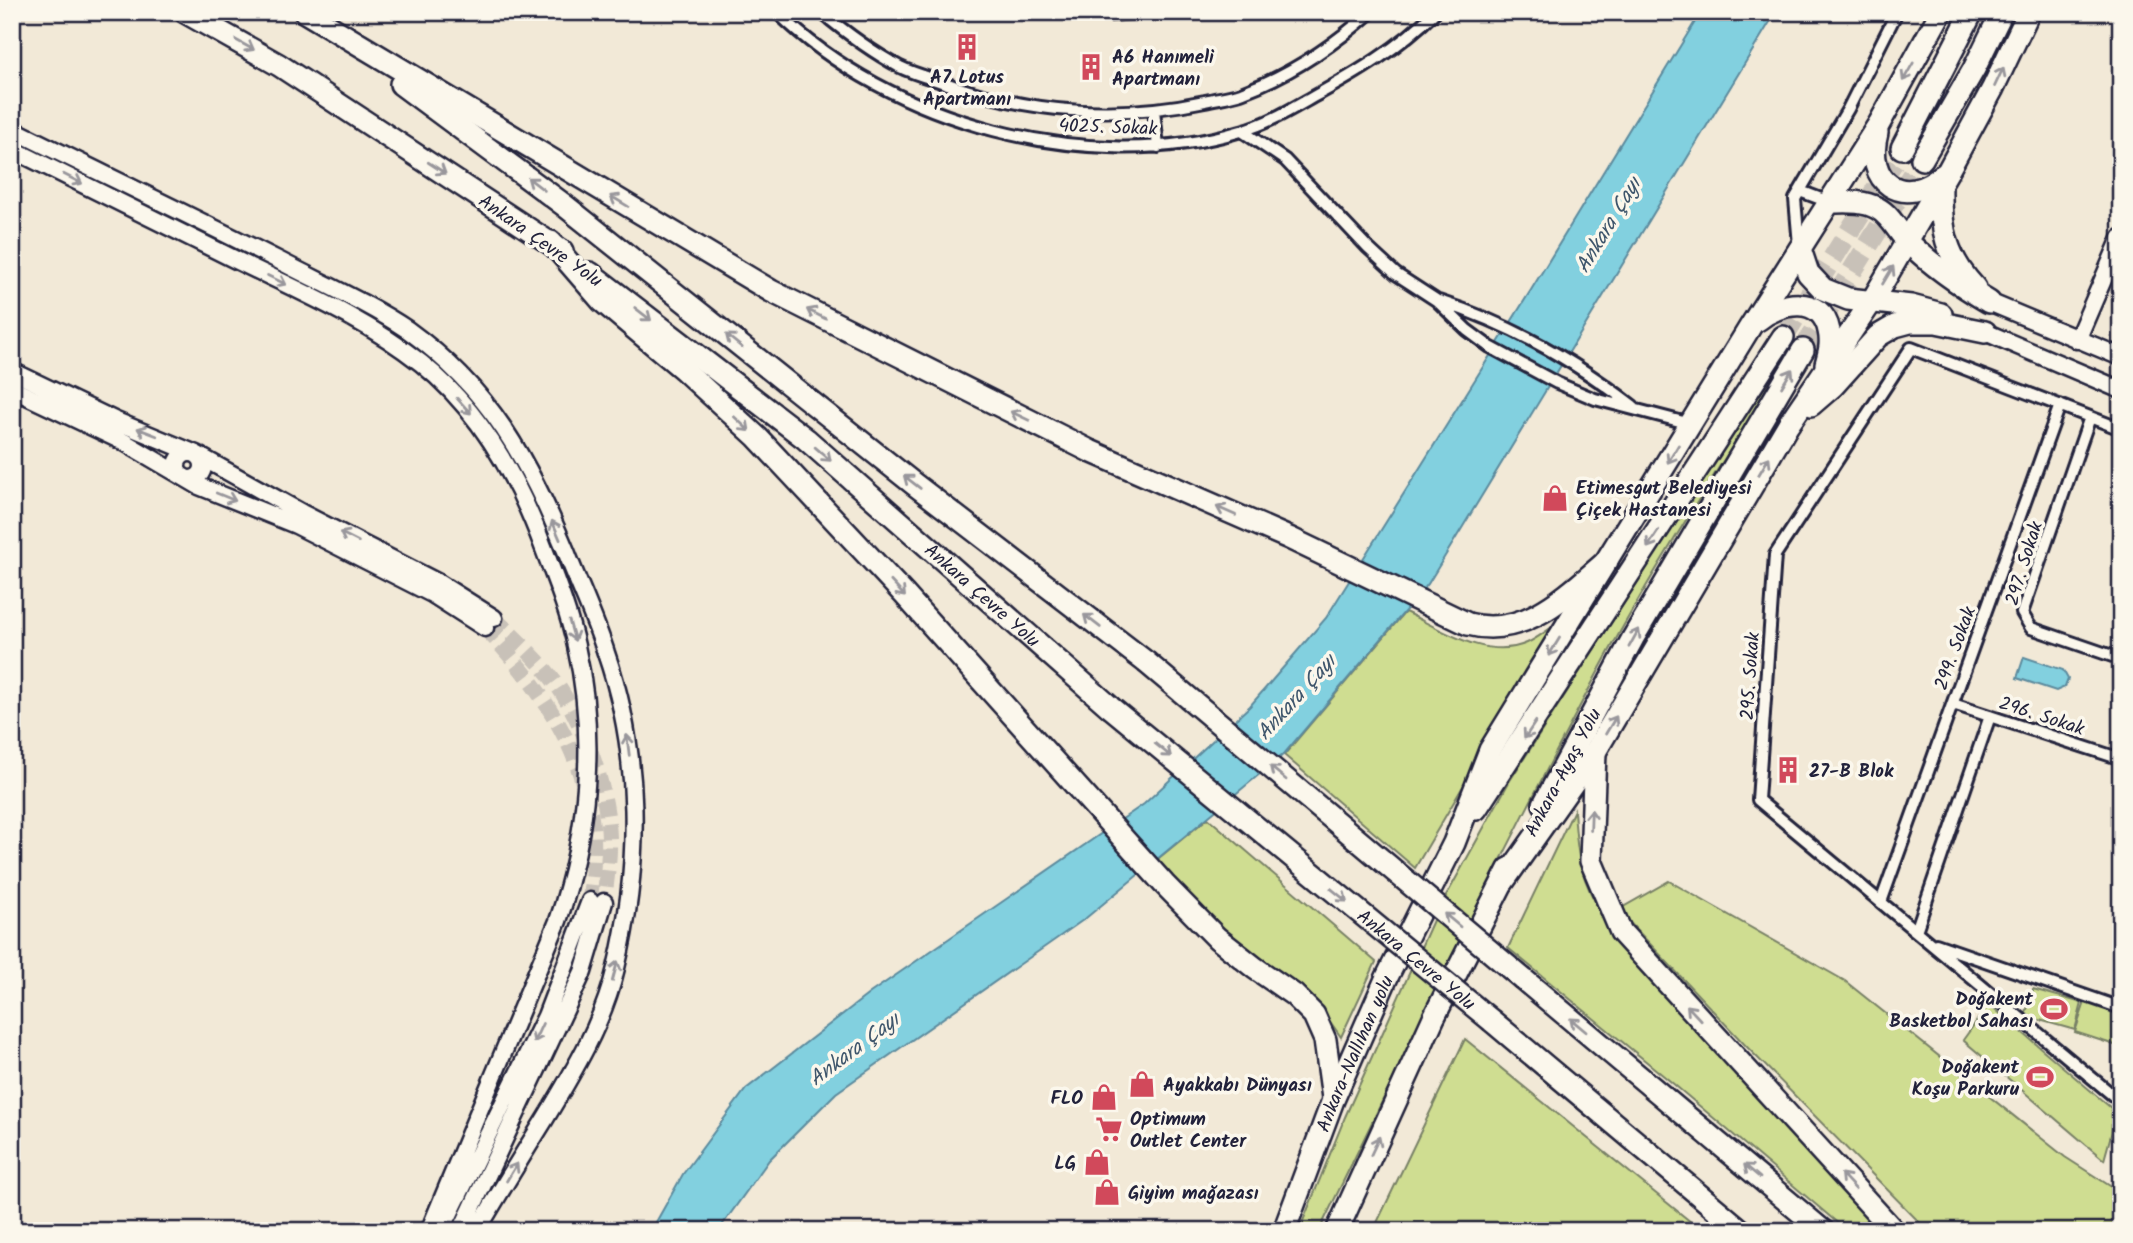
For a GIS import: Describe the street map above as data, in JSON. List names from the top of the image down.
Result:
{
  "streets": {
    "highway": ["Ankara Çevre Yolu", "Ankara-Ayaş Yolu", "Ankara-Nallıhan yolu"],
    "street": [
      "4025. Sokak",
      "297. Sokak",
      "299. Sokak",
      "295. Sokak",
      "296. Sokak"
    ]
  },
  "crossings": [
    ["297. Sokak", "295. Sokak"],
    ["299. Sokak", "295. Sokak"],
    ["299. Sokak", "296. Sokak"]
  ],
  "water": ["Ankara Çayı"],
  "places": {
    "building": ["A7 Lotus Apartmanı", "A6 Hanımeli Apartmanı", "27-B Blok"],
    "shop": [
      "Etimesgut Belediyesi Çiçek Hastanesi",
      "Ayakkabı Dünyası",
      "FLO",
      "LG",
      "Giyim mağazası"
    ],
    "sports": ["Doğakent Basketbol Sahası", "Doğakent Koşu Parkuru"],
    "supermarket": ["Optimum Outlet Center"]
  }
}
